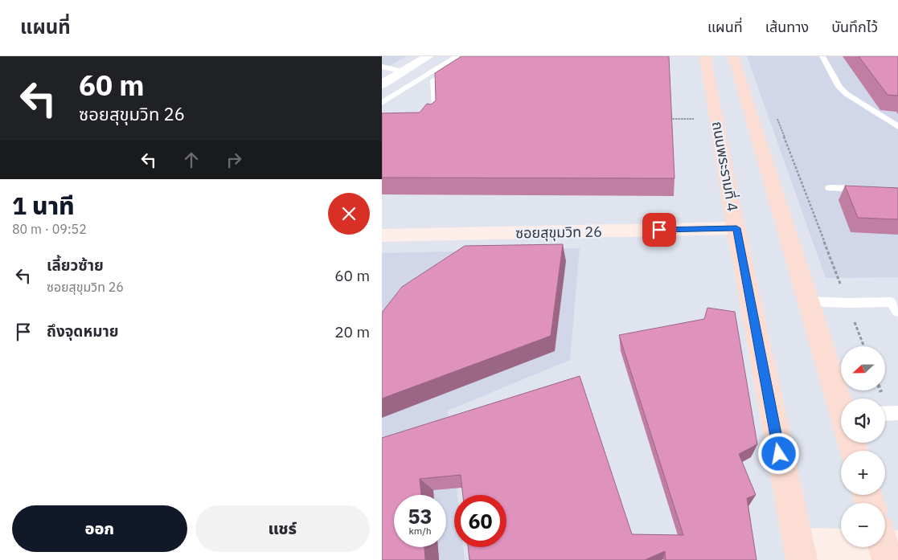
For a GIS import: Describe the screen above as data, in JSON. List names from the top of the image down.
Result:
{
  "streets": {
    "main road": ["ถนนพระรามที่ 4"],
    "street": ["ซอยสุขุมวิท 26"]
  },
  "crossings": [
    ["ถนนพระรามที่ 4", "ซอยสุขุมวิท 26"]
  ],
  "north": "left",
  "page": {
    "header": "แผนที่",
    "nav": ["แผนที่", "เส้นทาง", "บันทึกไว้"],
    "turn": ["60 m", "ซอยสุขุมวิท 26"],
    "heading": ["1 นาที", "80 m · 09:52"],
    "list": [
      {
        "name": "เลี้ยวซ้าย",
        "note": "ซอยสุขุมวิท 26",
        "value": "60 m"
      },
      {
        "name": "ถึงจุดหมาย",
        "value": "20 m"
      }
    ],
    "map_buttons": ["+", "−"],
    "speed": "53 km/h",
    "limit": "60",
    "buttons": ["ออก", "แชร์"]
  }
}
